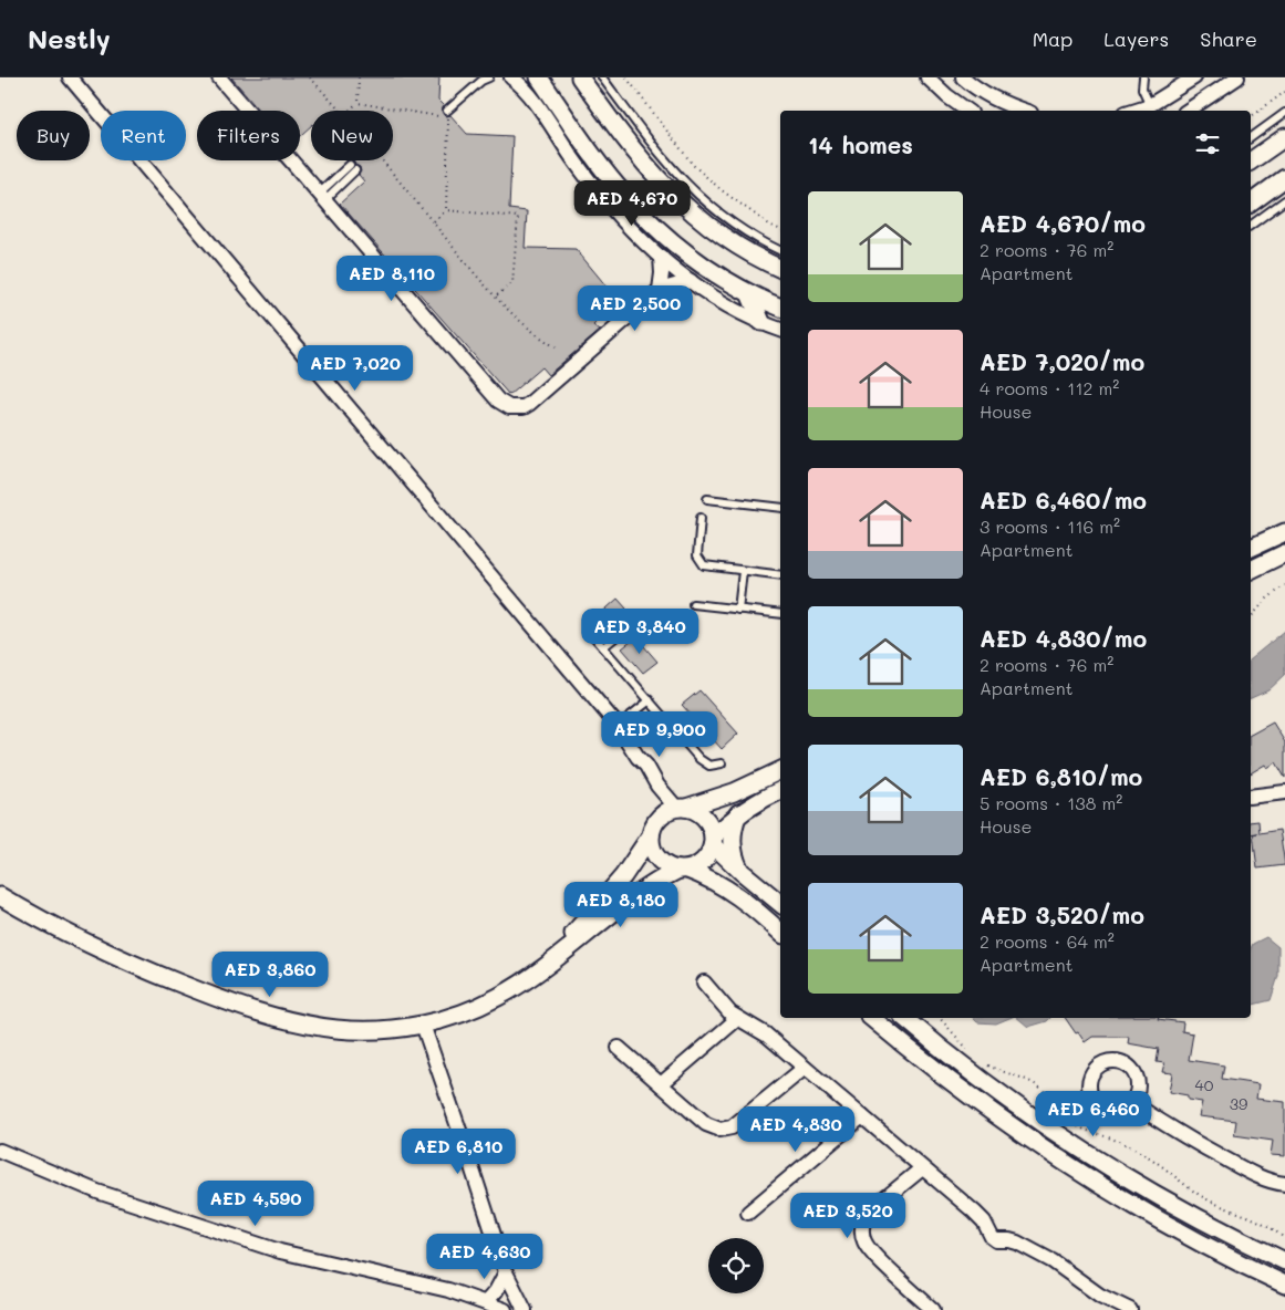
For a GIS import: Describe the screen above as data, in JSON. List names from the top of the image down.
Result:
{
  "house_numbers": ["40", "39"],
  "page": {
    "header": "Nestly",
    "nav": ["Map", "Layers", "Share"],
    "chip": [
      "Buy",
      "Rent",
      "Filters",
      "New"
    ],
    "heading": "14 homes",
    "list": [
      {
        "name": "AED 4,670/mo",
        "note": "2 rooms · 76 m² · Apartment"
      },
      {
        "name": "AED 7,020/mo",
        "note": "4 rooms · 112 m² · House"
      },
      {
        "name": "AED 6,460/mo",
        "note": "3 rooms · 116 m² · Apartment"
      },
      {
        "name": "AED 4,830/mo",
        "note": "2 rooms · 76 m² · Apartment"
      },
      {
        "name": "AED 6,810/mo",
        "note": "5 rooms · 138 m² · House"
      },
      {
        "name": "AED 3,520/mo",
        "note": "2 rooms · 64 m² · Apartment"
      }
    ],
    "price": [
      "AED 4,670",
      "AED 8,110",
      "AED 2,500",
      "AED 7,020",
      "AED 3,840",
      "AED 9,900",
      "AED 8,180",
      "AED 3,860",
      "AED 6,460",
      "AED 4,830",
      "AED 6,810",
      "AED 4,590",
      "AED 3,520",
      "AED 4,630"
    ]
  }
}
